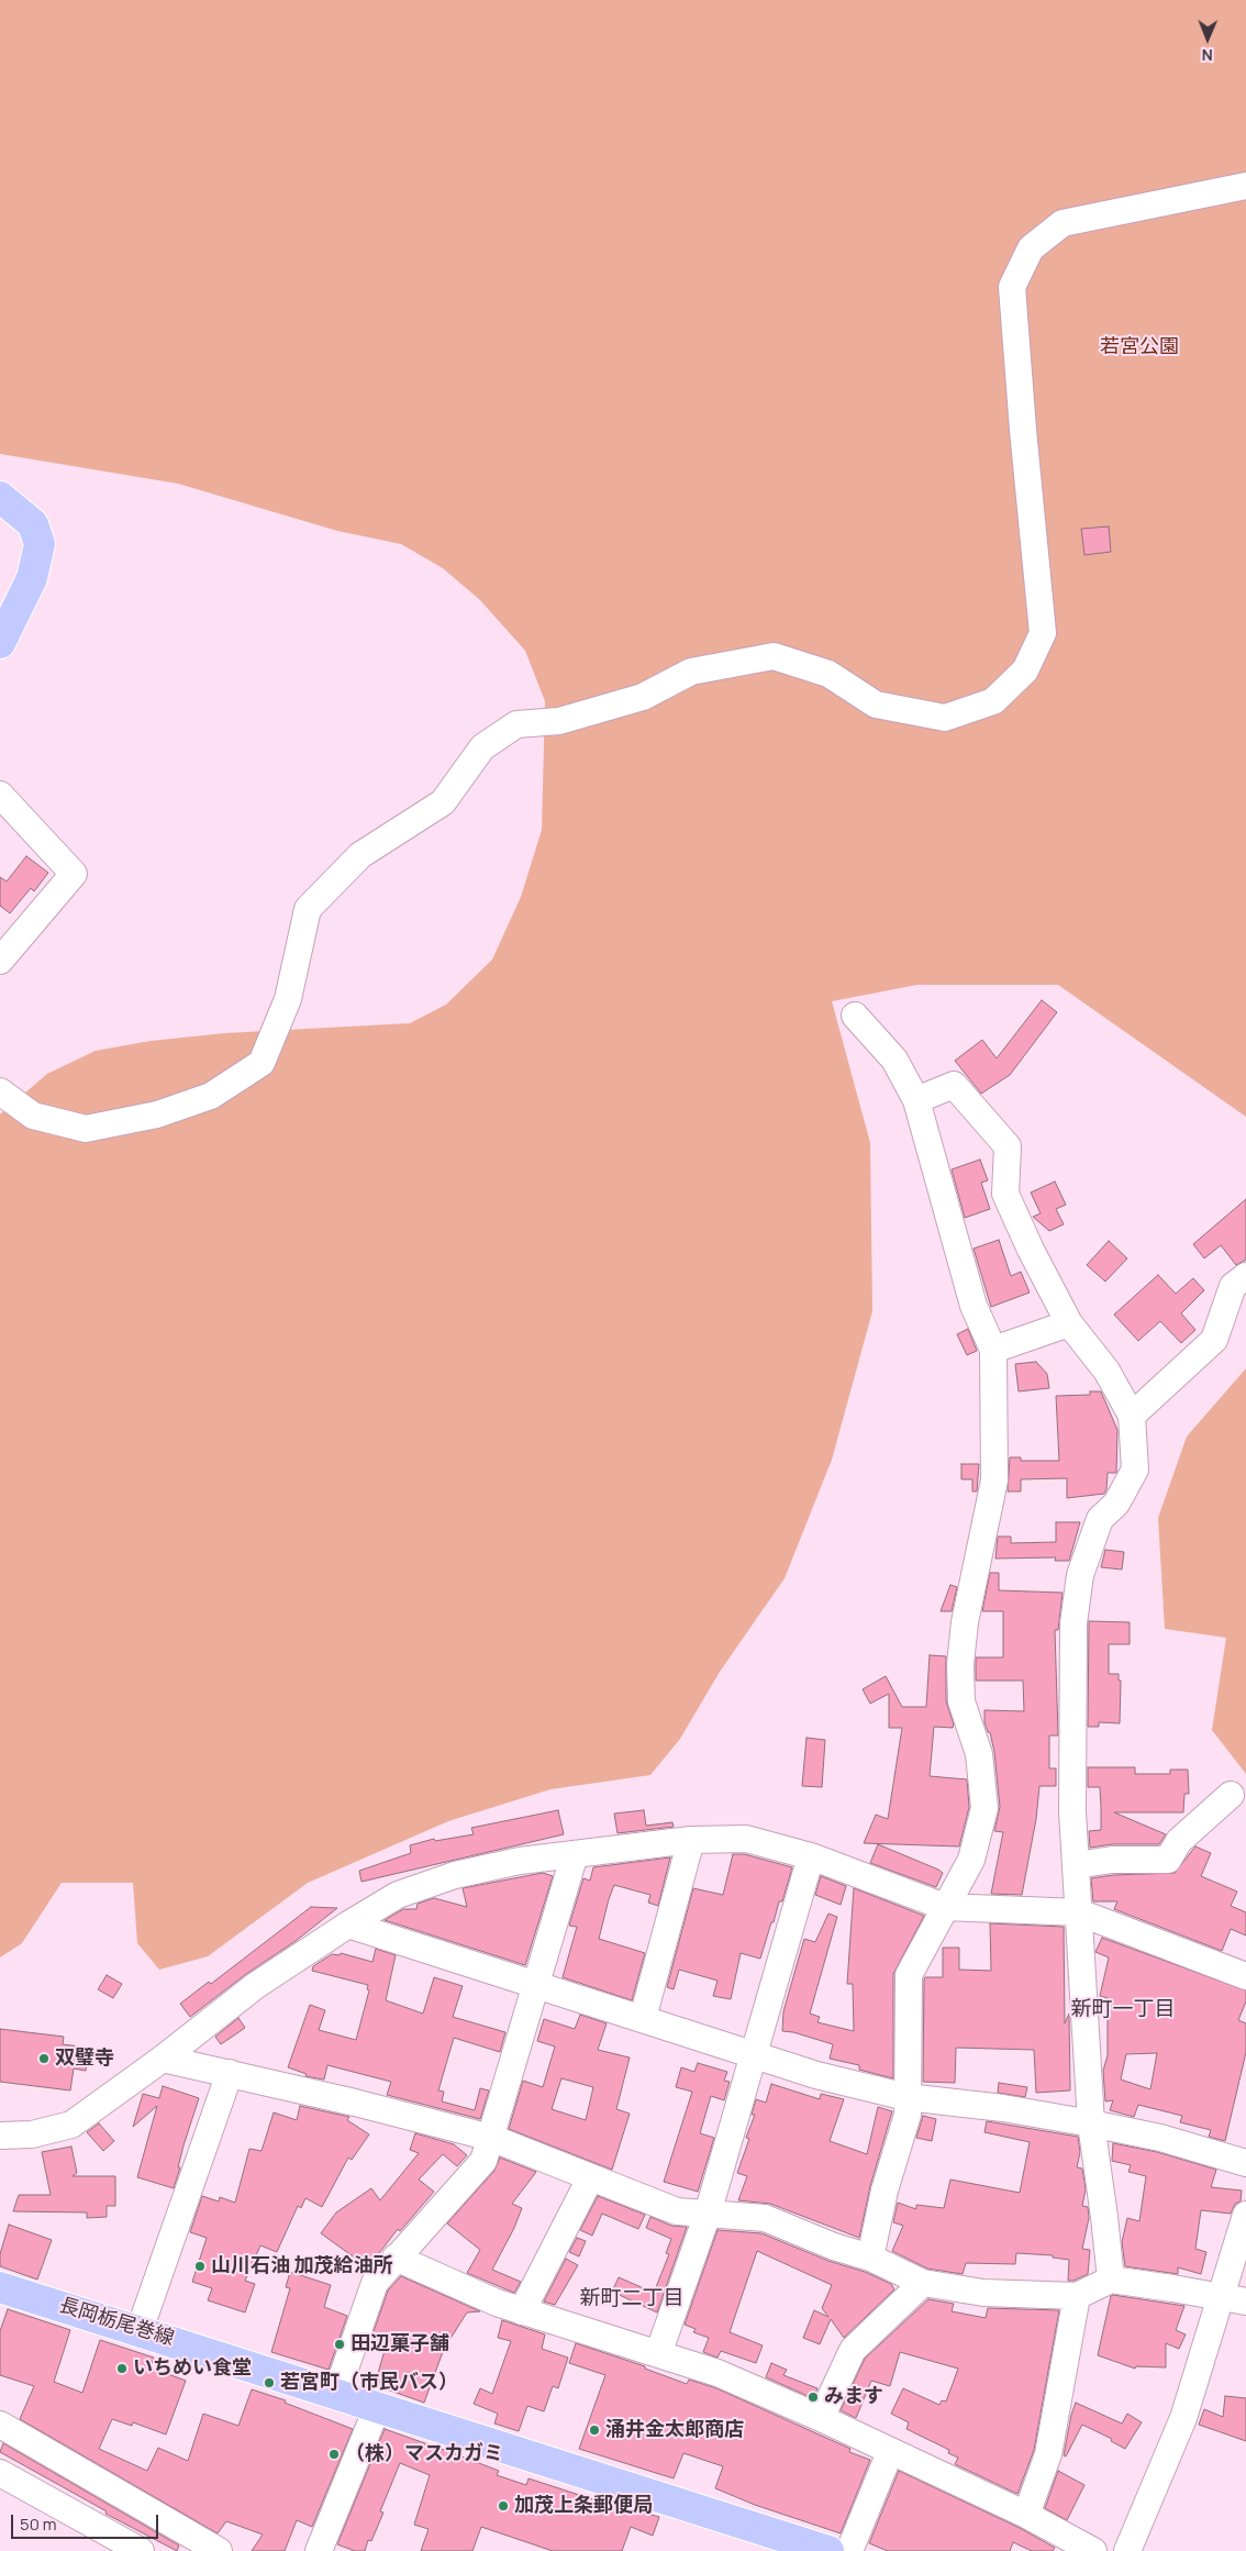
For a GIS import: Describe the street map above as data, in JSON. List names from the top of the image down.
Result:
{
  "streets": {
    "main road": ["長岡栃尾巻線"]
  },
  "districts": ["新町一丁目", "新町二丁目"],
  "parks": ["若宮公園"],
  "places": [
    "双璧寺",
    "山川石油 加茂給油所",
    "田辺菓子舗",
    "いちめい食堂",
    "若宮町（市民バス）",
    "みます",
    "涌井金太郎商店",
    "（株）マスカガミ",
    "加茂上条郵便局"
  ],
  "scale_bar": "50 m",
  "north": "bottom"
}
